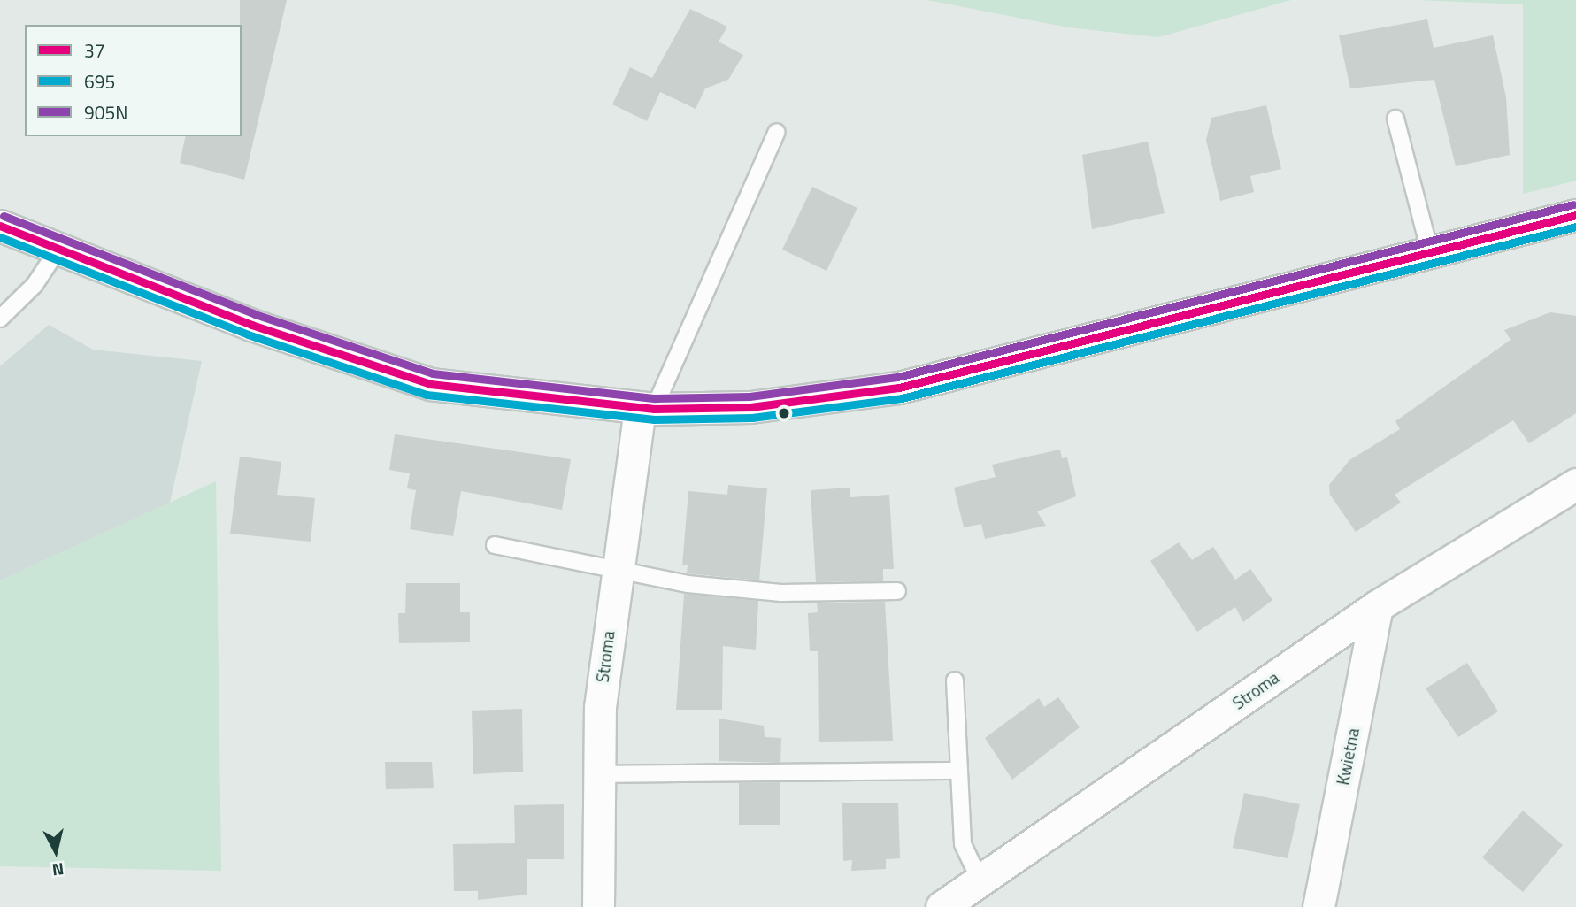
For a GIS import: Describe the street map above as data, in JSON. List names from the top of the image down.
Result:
{
  "streets": {
    "street": ["Stroma", "Kwietna"]
  },
  "crossings": [
    ["Stroma", "Kwietna"]
  ],
  "lines": ["transit line 905N", "transit line 37", "transit line 695"],
  "legend": ["37", "695", "905N"],
  "north": "bottom"
}
